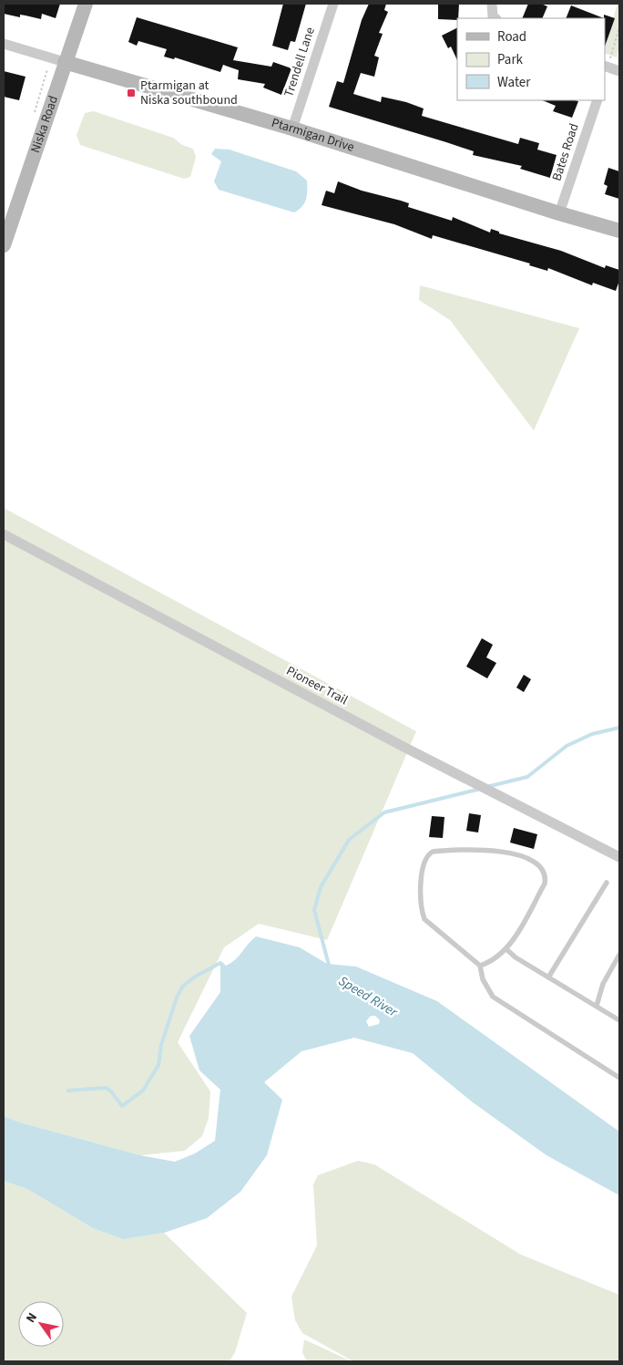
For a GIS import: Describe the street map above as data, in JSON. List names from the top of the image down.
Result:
{
  "streets": {
    "street": [
      "Trendell Lane",
      "Niska Road",
      "Ptarmigan Drive",
      "Bates Road",
      "Pioneer Trail"
    ]
  },
  "crossings": [
    ["Trendell Lane", "Ptarmigan Drive"],
    ["Niska Road", "Ptarmigan Drive"],
    ["Ptarmigan Drive", "Bates Road"]
  ],
  "water": ["Speed River"],
  "places": {
    "transit": ["Ptarmigan at Niska southbound"]
  },
  "legend": ["Road", "Park", "Water"],
  "north": "top left"
}
